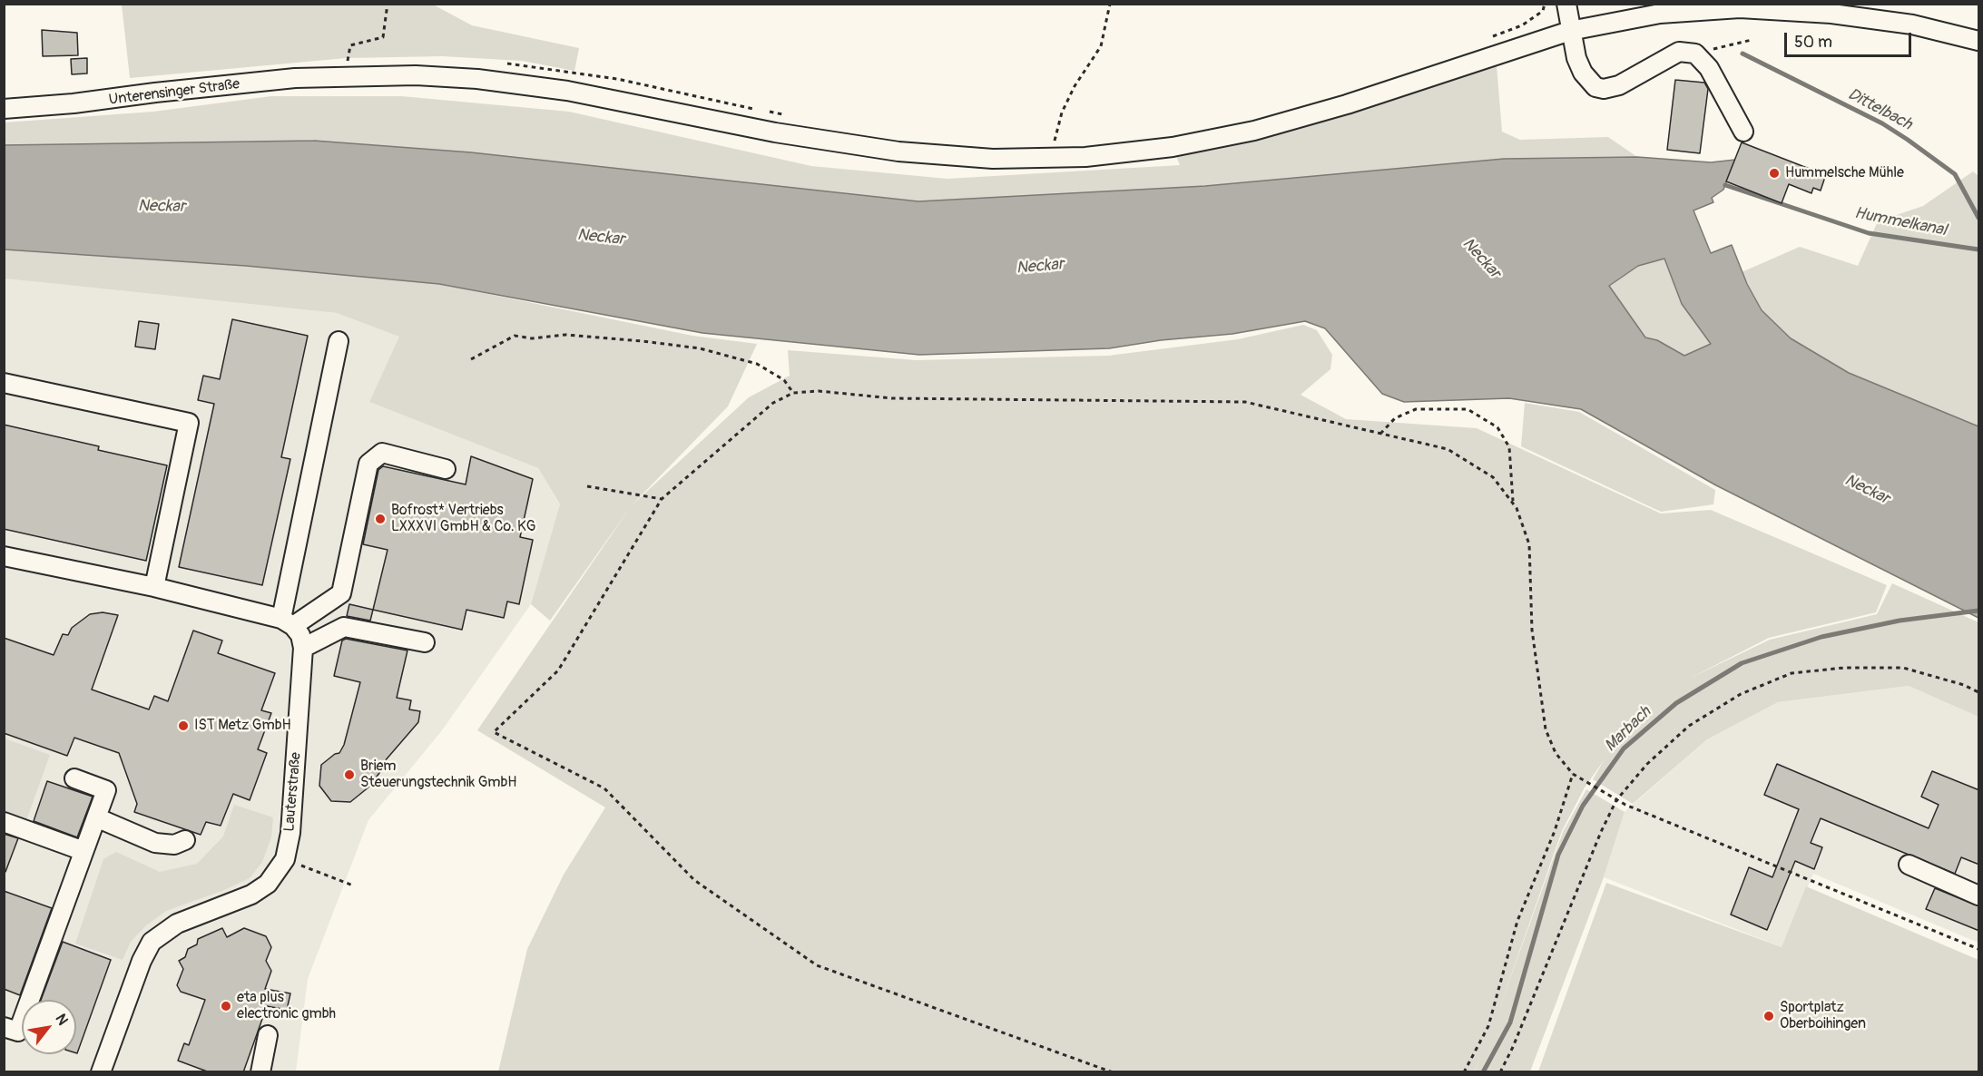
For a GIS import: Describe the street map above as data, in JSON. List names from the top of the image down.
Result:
{
  "streets": {
    "street": ["Unterensinger Straße", "Lauterstraße"]
  },
  "water": [
    "Dittelbach",
    "Neckar",
    "Hummelkanal",
    "Marbach"
  ],
  "places": [
    "Hummelsche Mühle",
    "Bofrost* Vertriebs LXXXVI GmbH & Co. KG",
    "IST Metz GmbH",
    "Briem Steuerungstechnik GmbH",
    "eta plus electronic gmbh",
    "Sportplatz Oberboihingen"
  ],
  "scale_bar": "50 m",
  "north": "top right"
}
